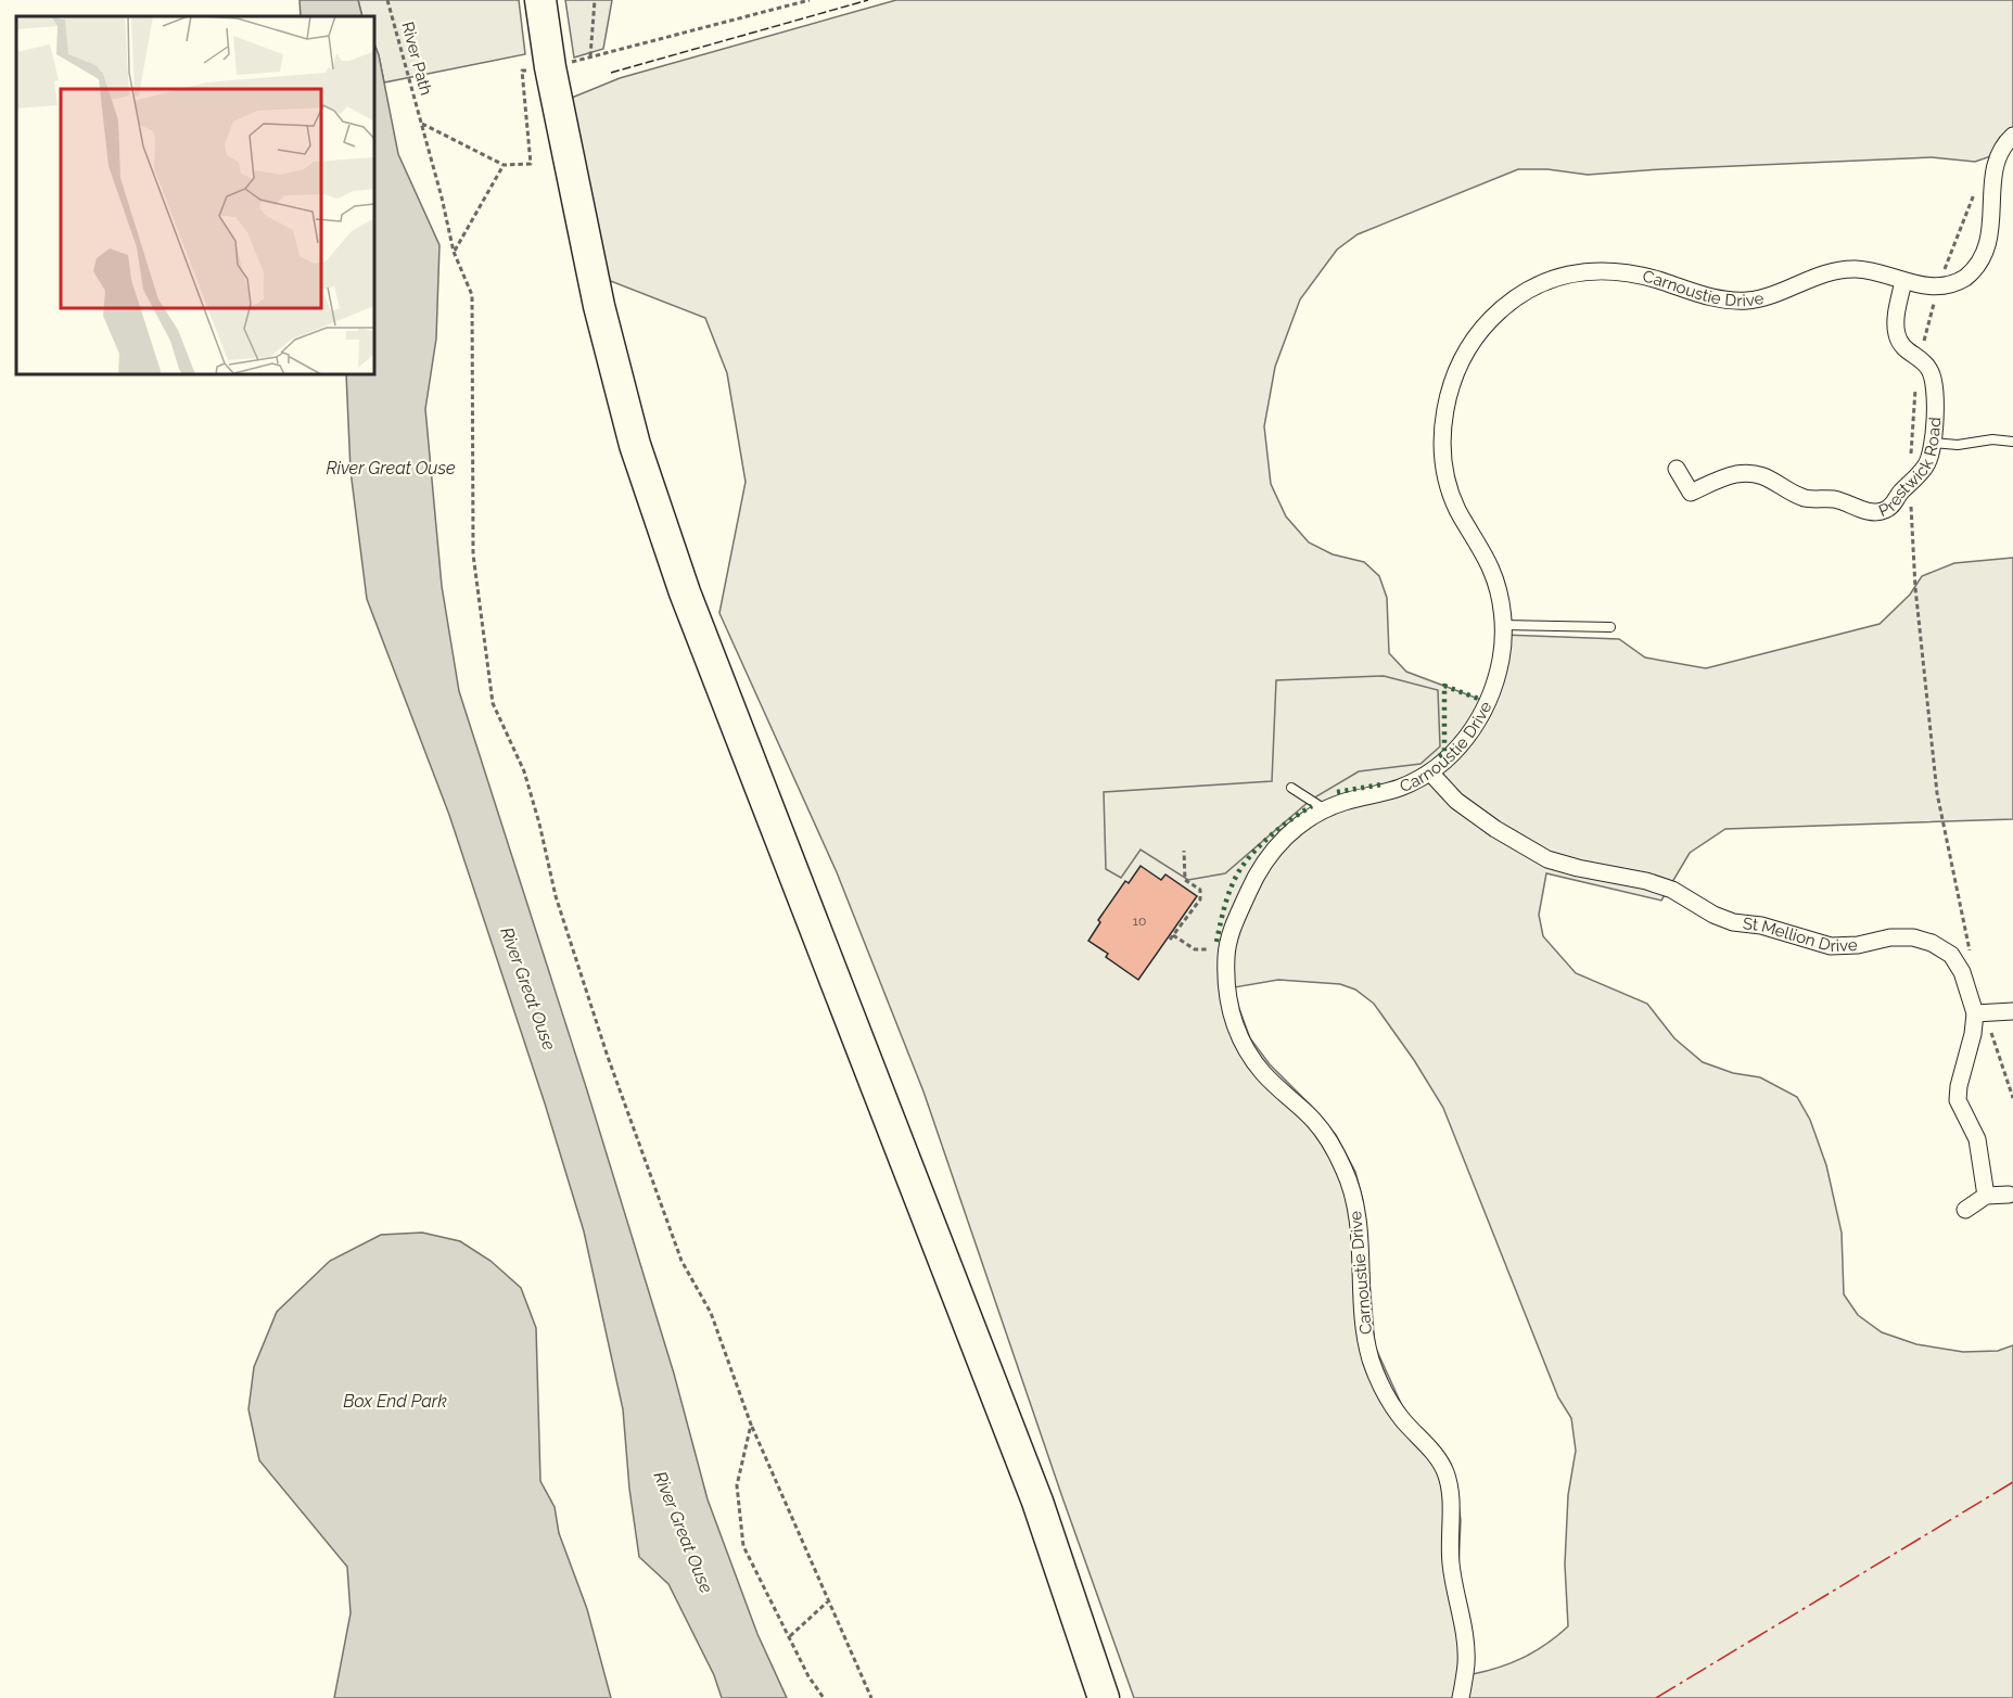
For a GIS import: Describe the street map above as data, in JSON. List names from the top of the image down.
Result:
{
  "streets": {
    "street": ["Carnoustie Drive", "Prestwick Road", "St Mellion Drive"],
    "path": ["River Path"]
  },
  "crossings": [
    ["Carnoustie Drive", "Prestwick Road"],
    ["Carnoustie Drive", "St Mellion Drive"]
  ],
  "water": ["River Great Ouse", "Box End Park"],
  "house_numbers": ["10"]
}
